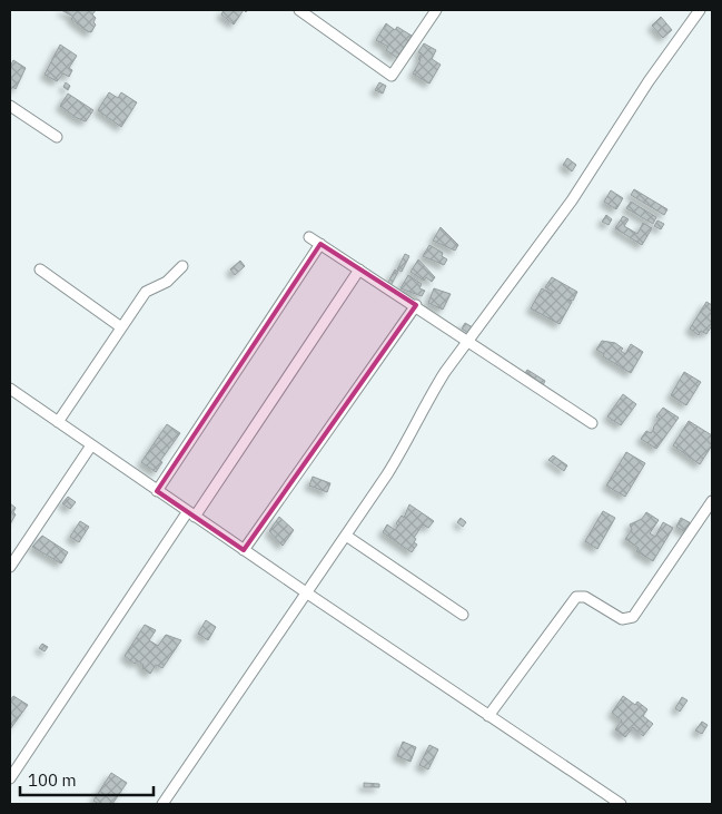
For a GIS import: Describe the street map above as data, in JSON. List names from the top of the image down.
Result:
{
  "scale_bar": "100 m"
}
